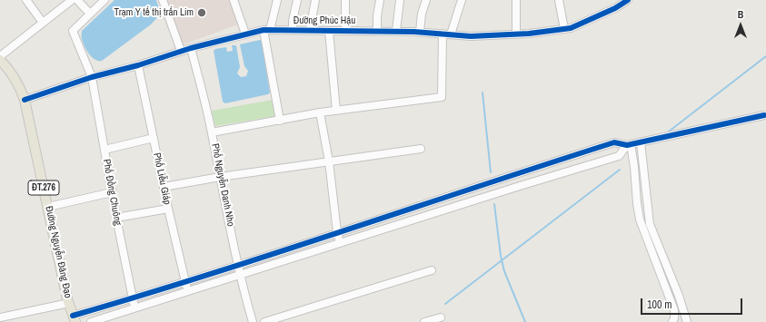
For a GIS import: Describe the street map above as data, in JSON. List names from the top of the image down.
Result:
{
  "streets": {
    "main road": ["ĐT.276", "Đường Nguyễn Đăng Đạo"],
    "street": [
      "Đường Phúc Hậu",
      "Phố Liễu Giáp",
      "Phố Nguyễn Danh Nho",
      "Phố Đồng Chuông"
    ]
  },
  "crossings": [
    ["Đường Phúc Hậu", "Phố Liễu Giáp"],
    ["Đường Phúc Hậu", "Phố Nguyễn Danh Nho"],
    ["Đường Phúc Hậu", "Phố Đồng Chuông"],
    ["Đường Phúc Hậu", "Đường Nguyễn Đăng Đạo"]
  ],
  "places": ["Trạm Y tế thị trấn Lim"],
  "scale_bar": "100 m",
  "north": "top"
}
